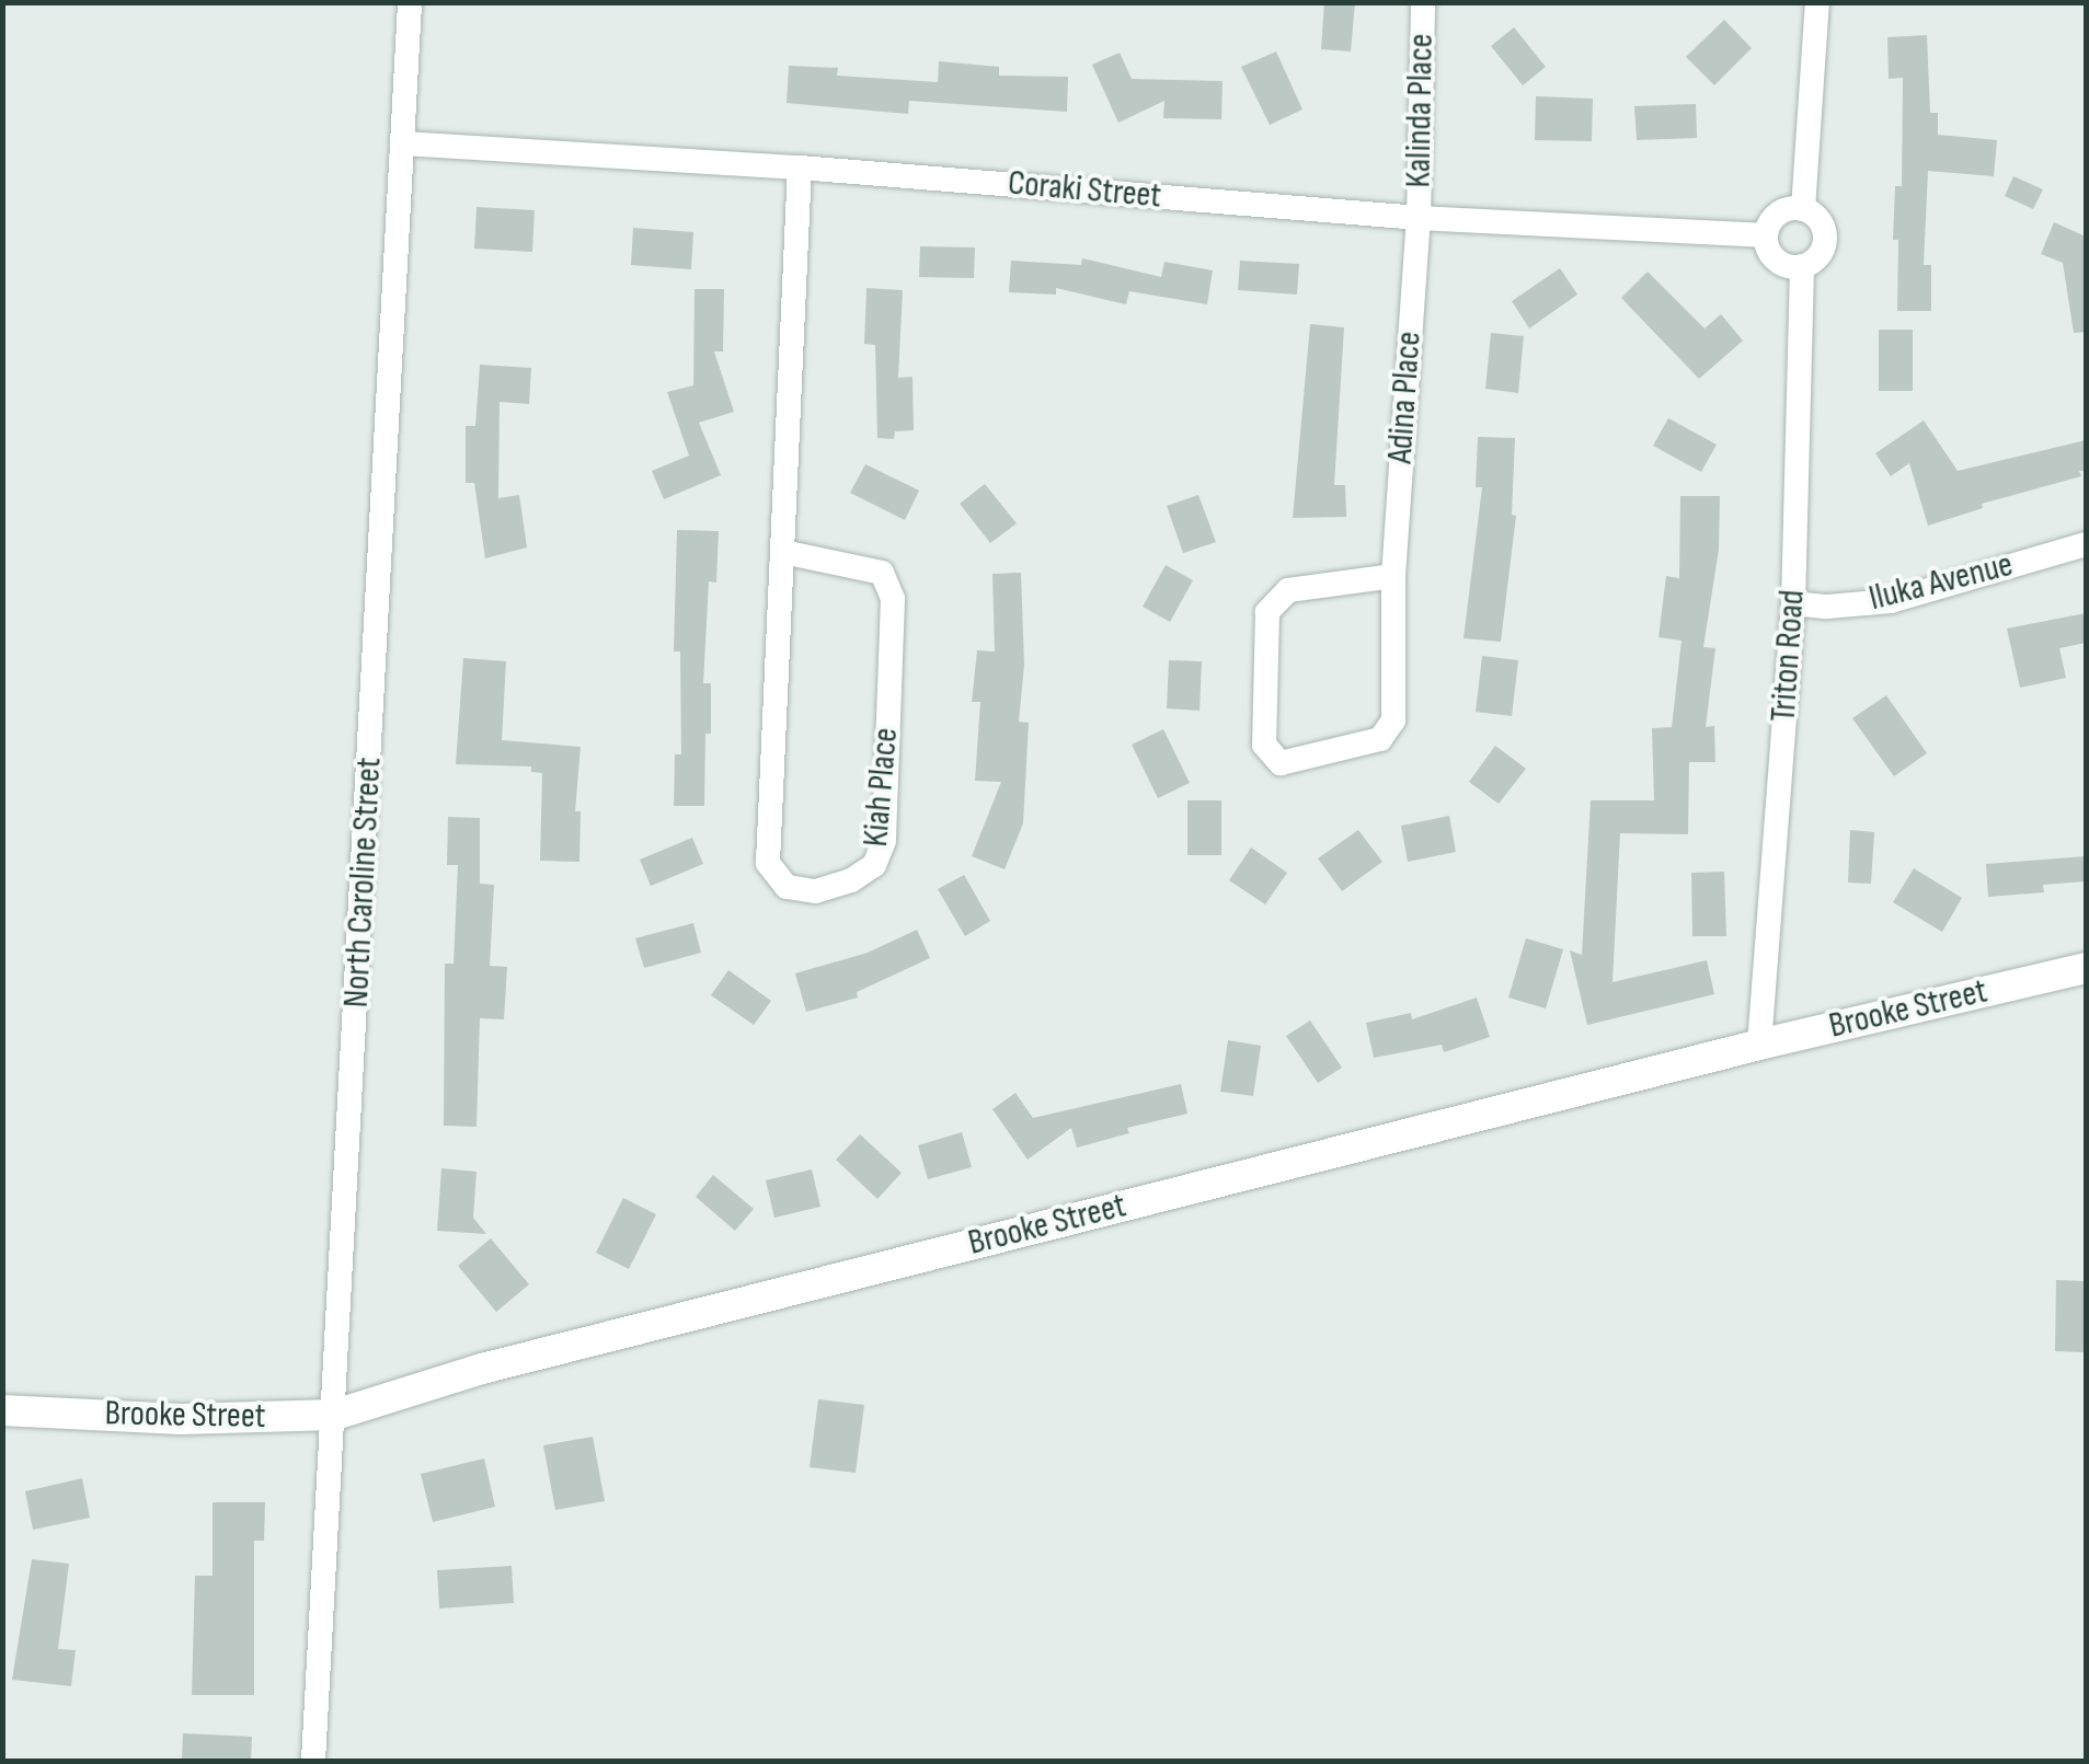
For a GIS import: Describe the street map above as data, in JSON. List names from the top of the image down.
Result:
{
  "streets": {
    "street": [
      "Kalinda Place",
      "Coraki Street",
      "Adina Place",
      "Iluka Avenue",
      "Triton Road",
      "Kiah Place",
      "North Caroline Street",
      "Brooke Street"
    ]
  },
  "crossings": [
    ["Kalinda Place", "Coraki Street"],
    ["Kalinda Place", "Adina Place"],
    ["Coraki Street", "Adina Place"],
    ["Coraki Street", "Triton Road"],
    ["Coraki Street", "Kiah Place"],
    ["Coraki Street", "North Caroline Street"],
    ["Iluka Avenue", "Triton Road"],
    ["Triton Road", "Brooke Street"],
    ["North Caroline Street", "Brooke Street"]
  ]
}
